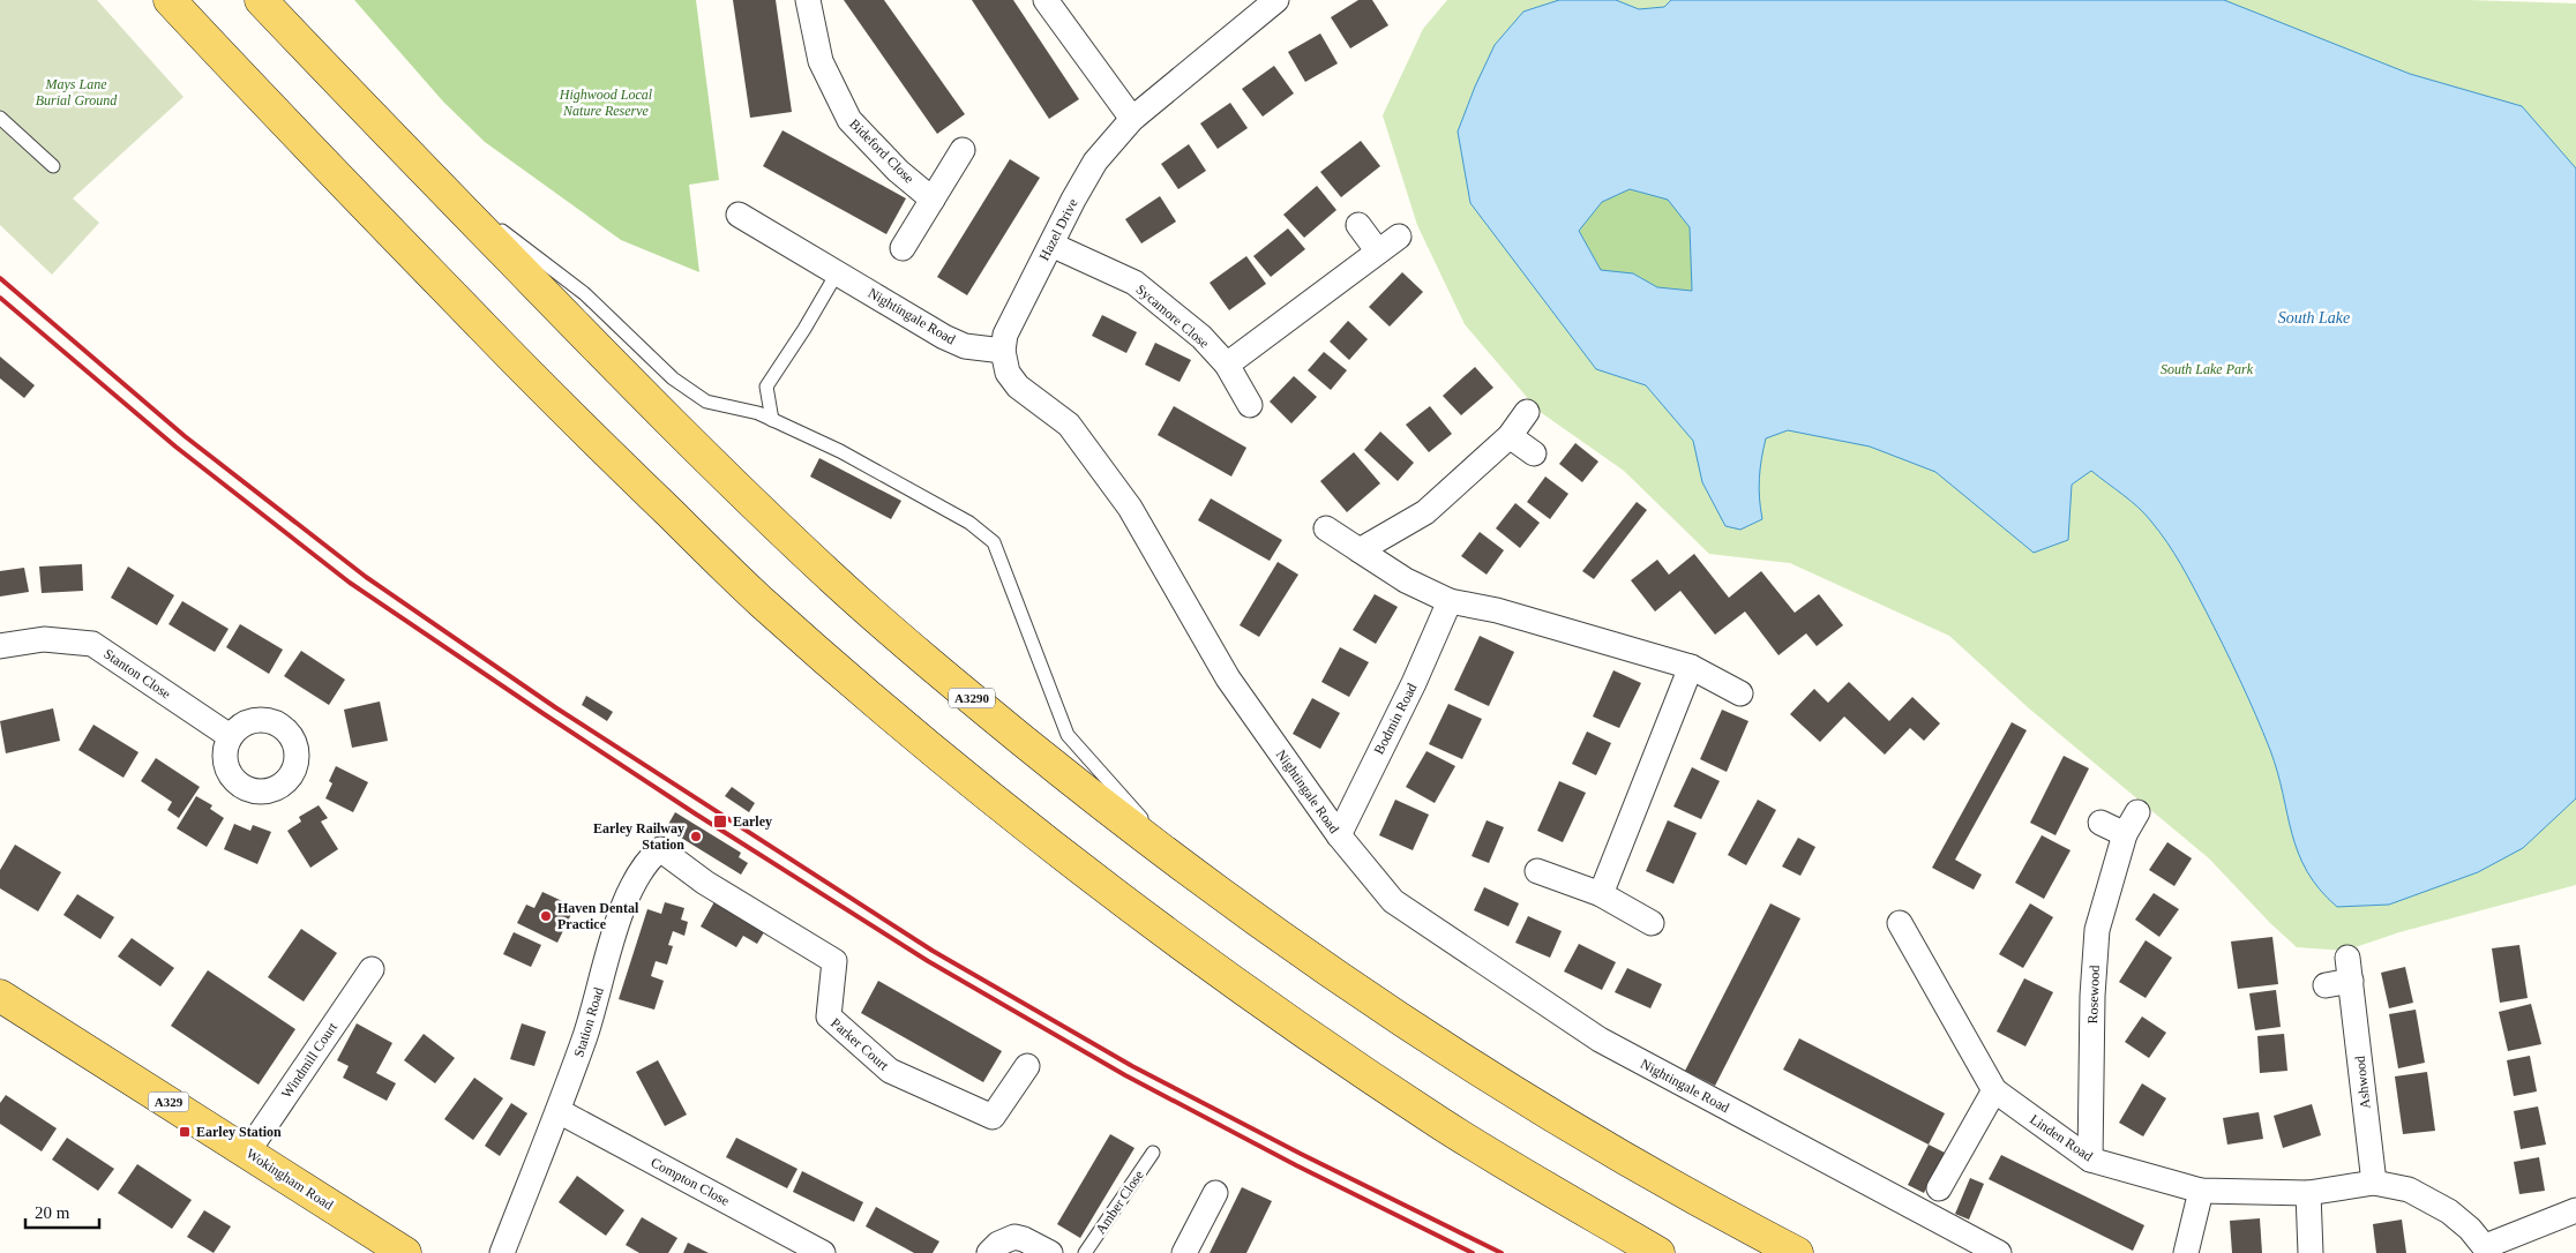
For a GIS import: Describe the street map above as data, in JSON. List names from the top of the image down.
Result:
{
  "streets": {
    "main road": ["A3290", "A329", "Wokingham Road"],
    "street": [
      "Bideford Close",
      "Hazel Drive",
      "Nightingale Road",
      "Sycamore Close",
      "Stanton Close",
      "Bodmin Road",
      "Rosewood",
      "Station Road",
      "Parker Court",
      "Windmill Court",
      "Ashwood",
      "Linden Road",
      "Compton Close"
    ],
    "lane": ["Amber Close"]
  },
  "crossings": [
    ["Hazel Drive", "Nightingale Road"],
    ["Hazel Drive", "Sycamore Close"],
    ["Nightingale Road", "Bodmin Road"],
    ["Rosewood", "Linden Road"],
    ["Station Road", "Parker Court"],
    ["Station Road", "Compton Close"],
    ["Windmill Court", "Wokingham Road"],
    ["Ashwood", "Linden Road"]
  ],
  "water": ["South Lake"],
  "parks": ["Mays Lane Burial Ground", "Highwood Local Nature Reserve", "South Lake Park"],
  "places": {
    "transit": ["Earley", "Earley Station"],
    "other": ["Earley Railway Station", "Haven Dental Practice"]
  },
  "scale_bar": "20 m"
}
